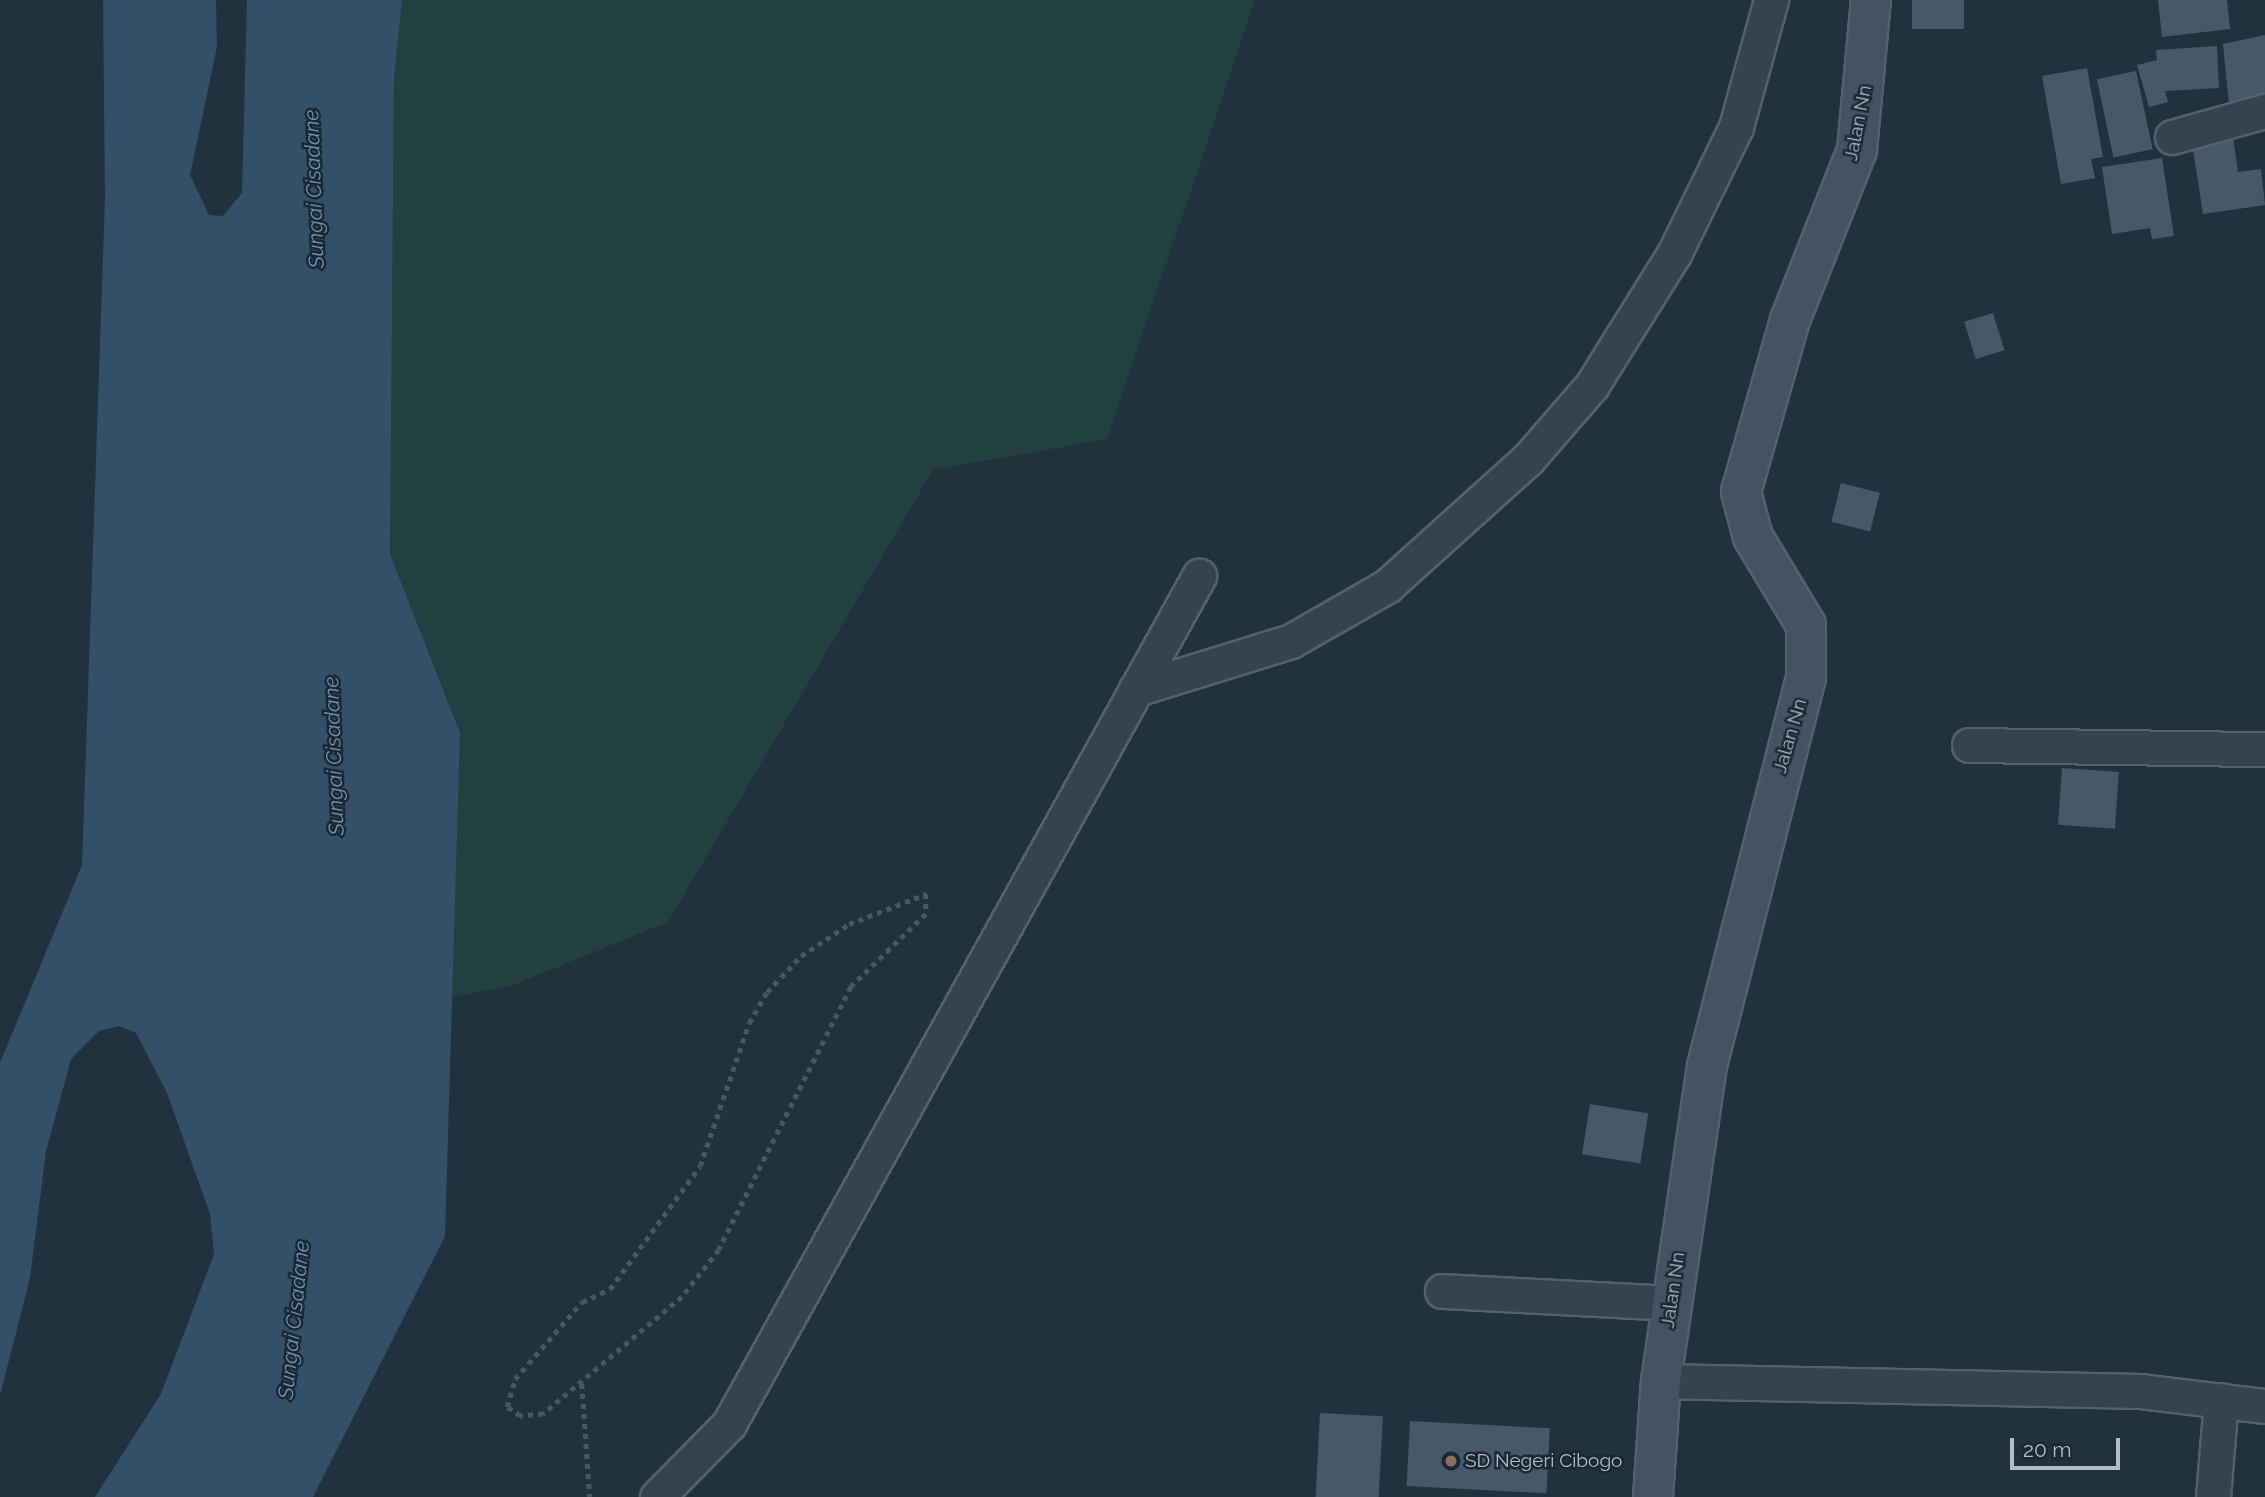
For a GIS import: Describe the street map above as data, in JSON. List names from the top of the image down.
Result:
{
  "streets": {
    "street": ["Jalan Nn"]
  },
  "water": ["Sungai Cisadane"],
  "places": ["SD Negeri Cibogo"],
  "scale_bar": "20 m"
}
